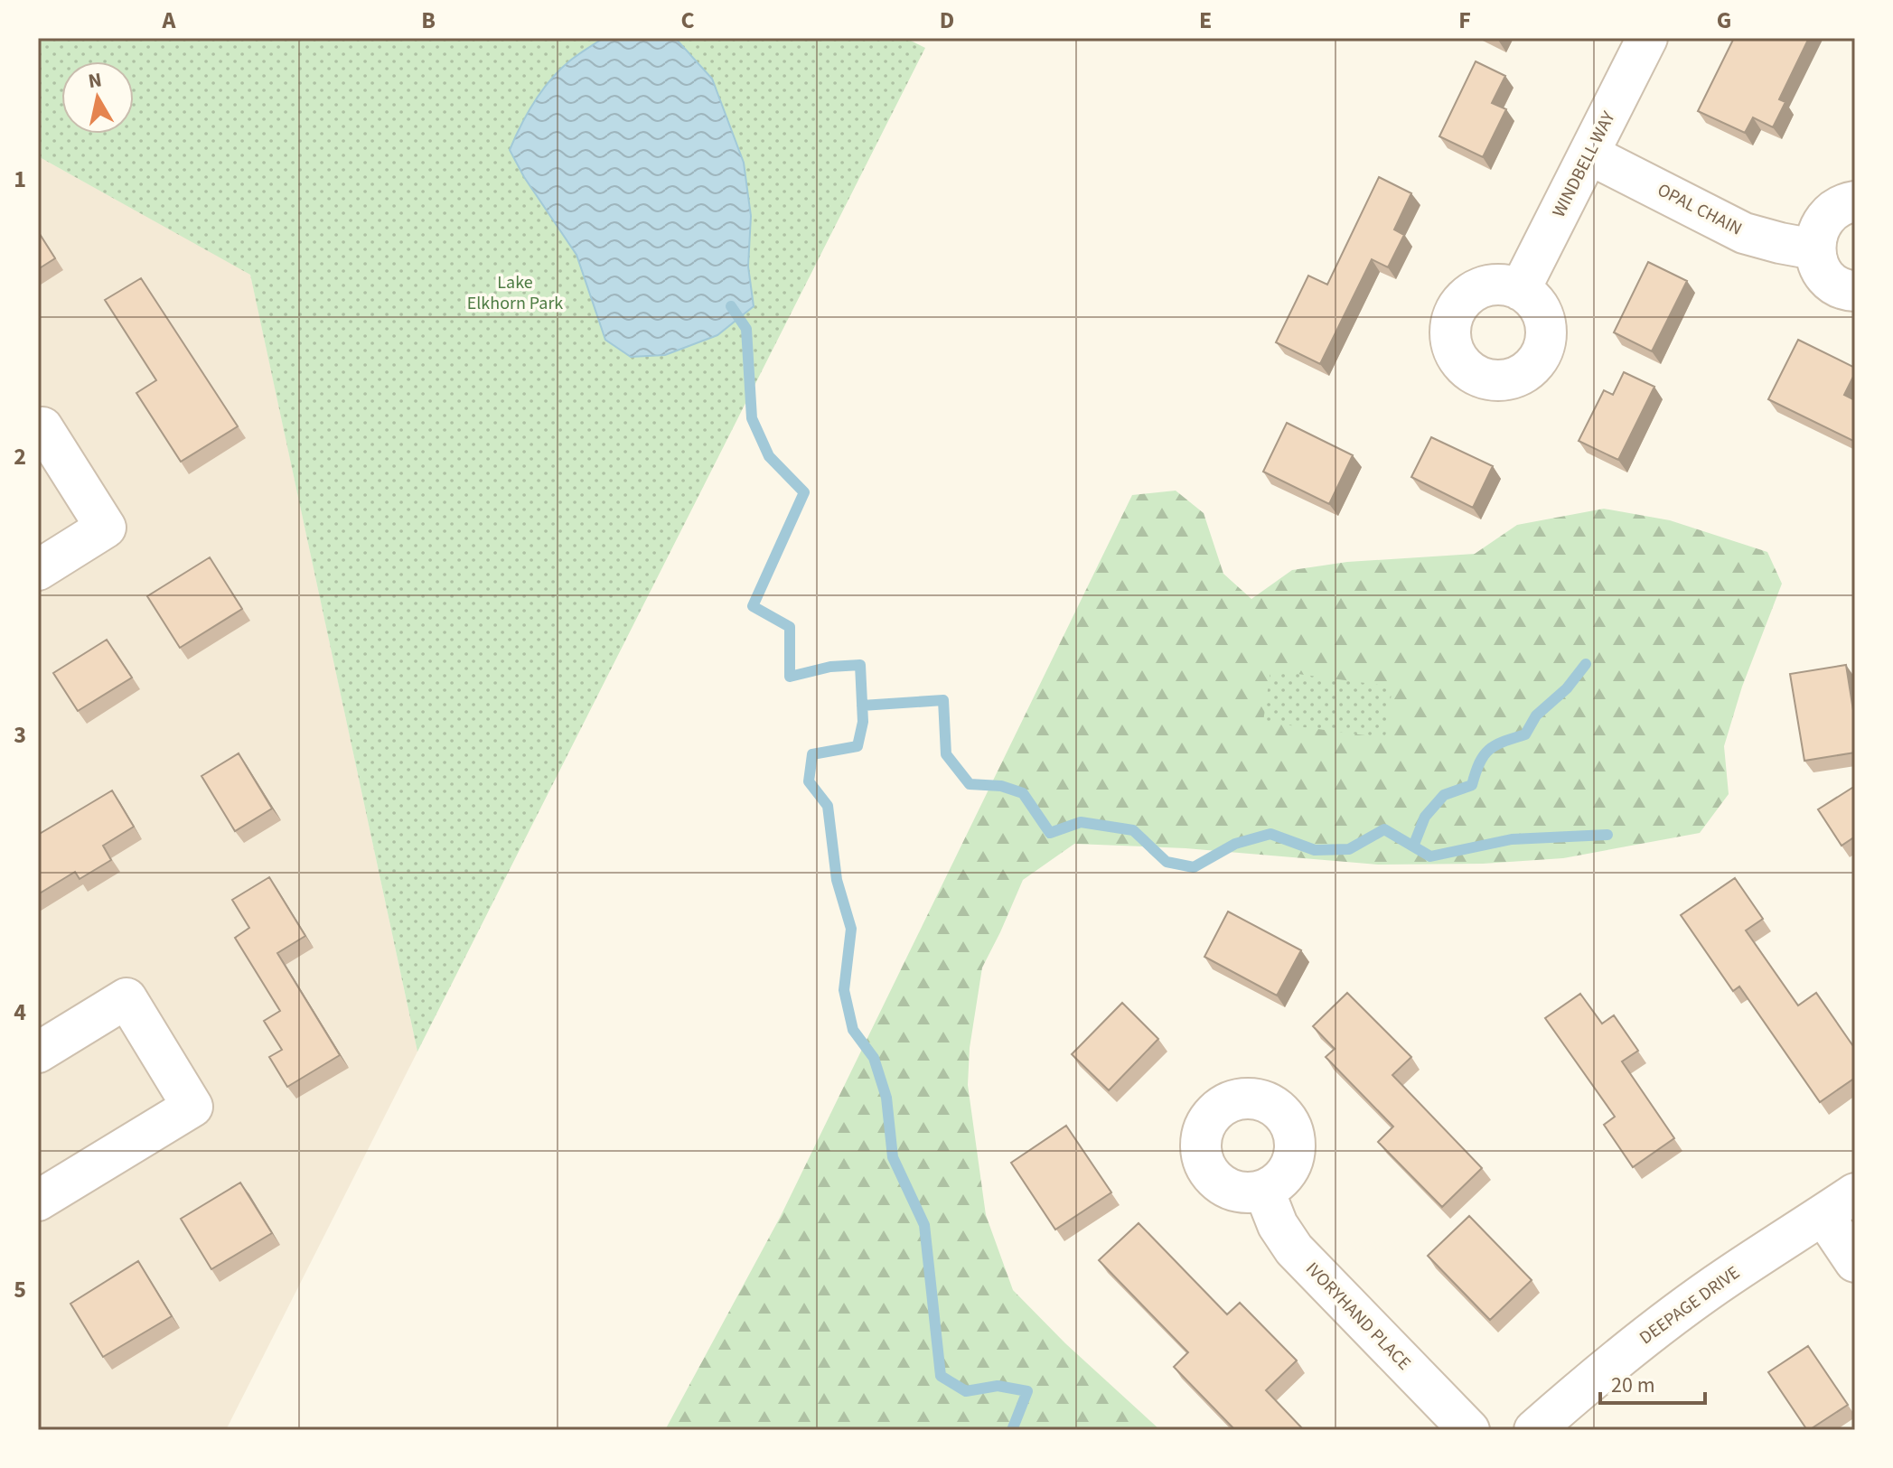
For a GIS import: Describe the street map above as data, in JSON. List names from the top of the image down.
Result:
{
  "streets": {
    "street": [
      "WINDBELL WAY",
      "OPAL CHAIN",
      "DEEPAGE DRIVE",
      "IVORYHAND PLACE"
    ]
  },
  "crossings": [
    ["WINDBELL WAY", "OPAL CHAIN"]
  ],
  "parks": ["Lake Elkhorn Park"],
  "scale_bar": "20 m",
  "north": "top",
  "grid": {
    "columns": [
      "A",
      "B",
      "C",
      "D",
      "E",
      "F",
      "G"
    ],
    "rows": [
      "1",
      "2",
      "3",
      "4",
      "5"
    ]
  }
}
